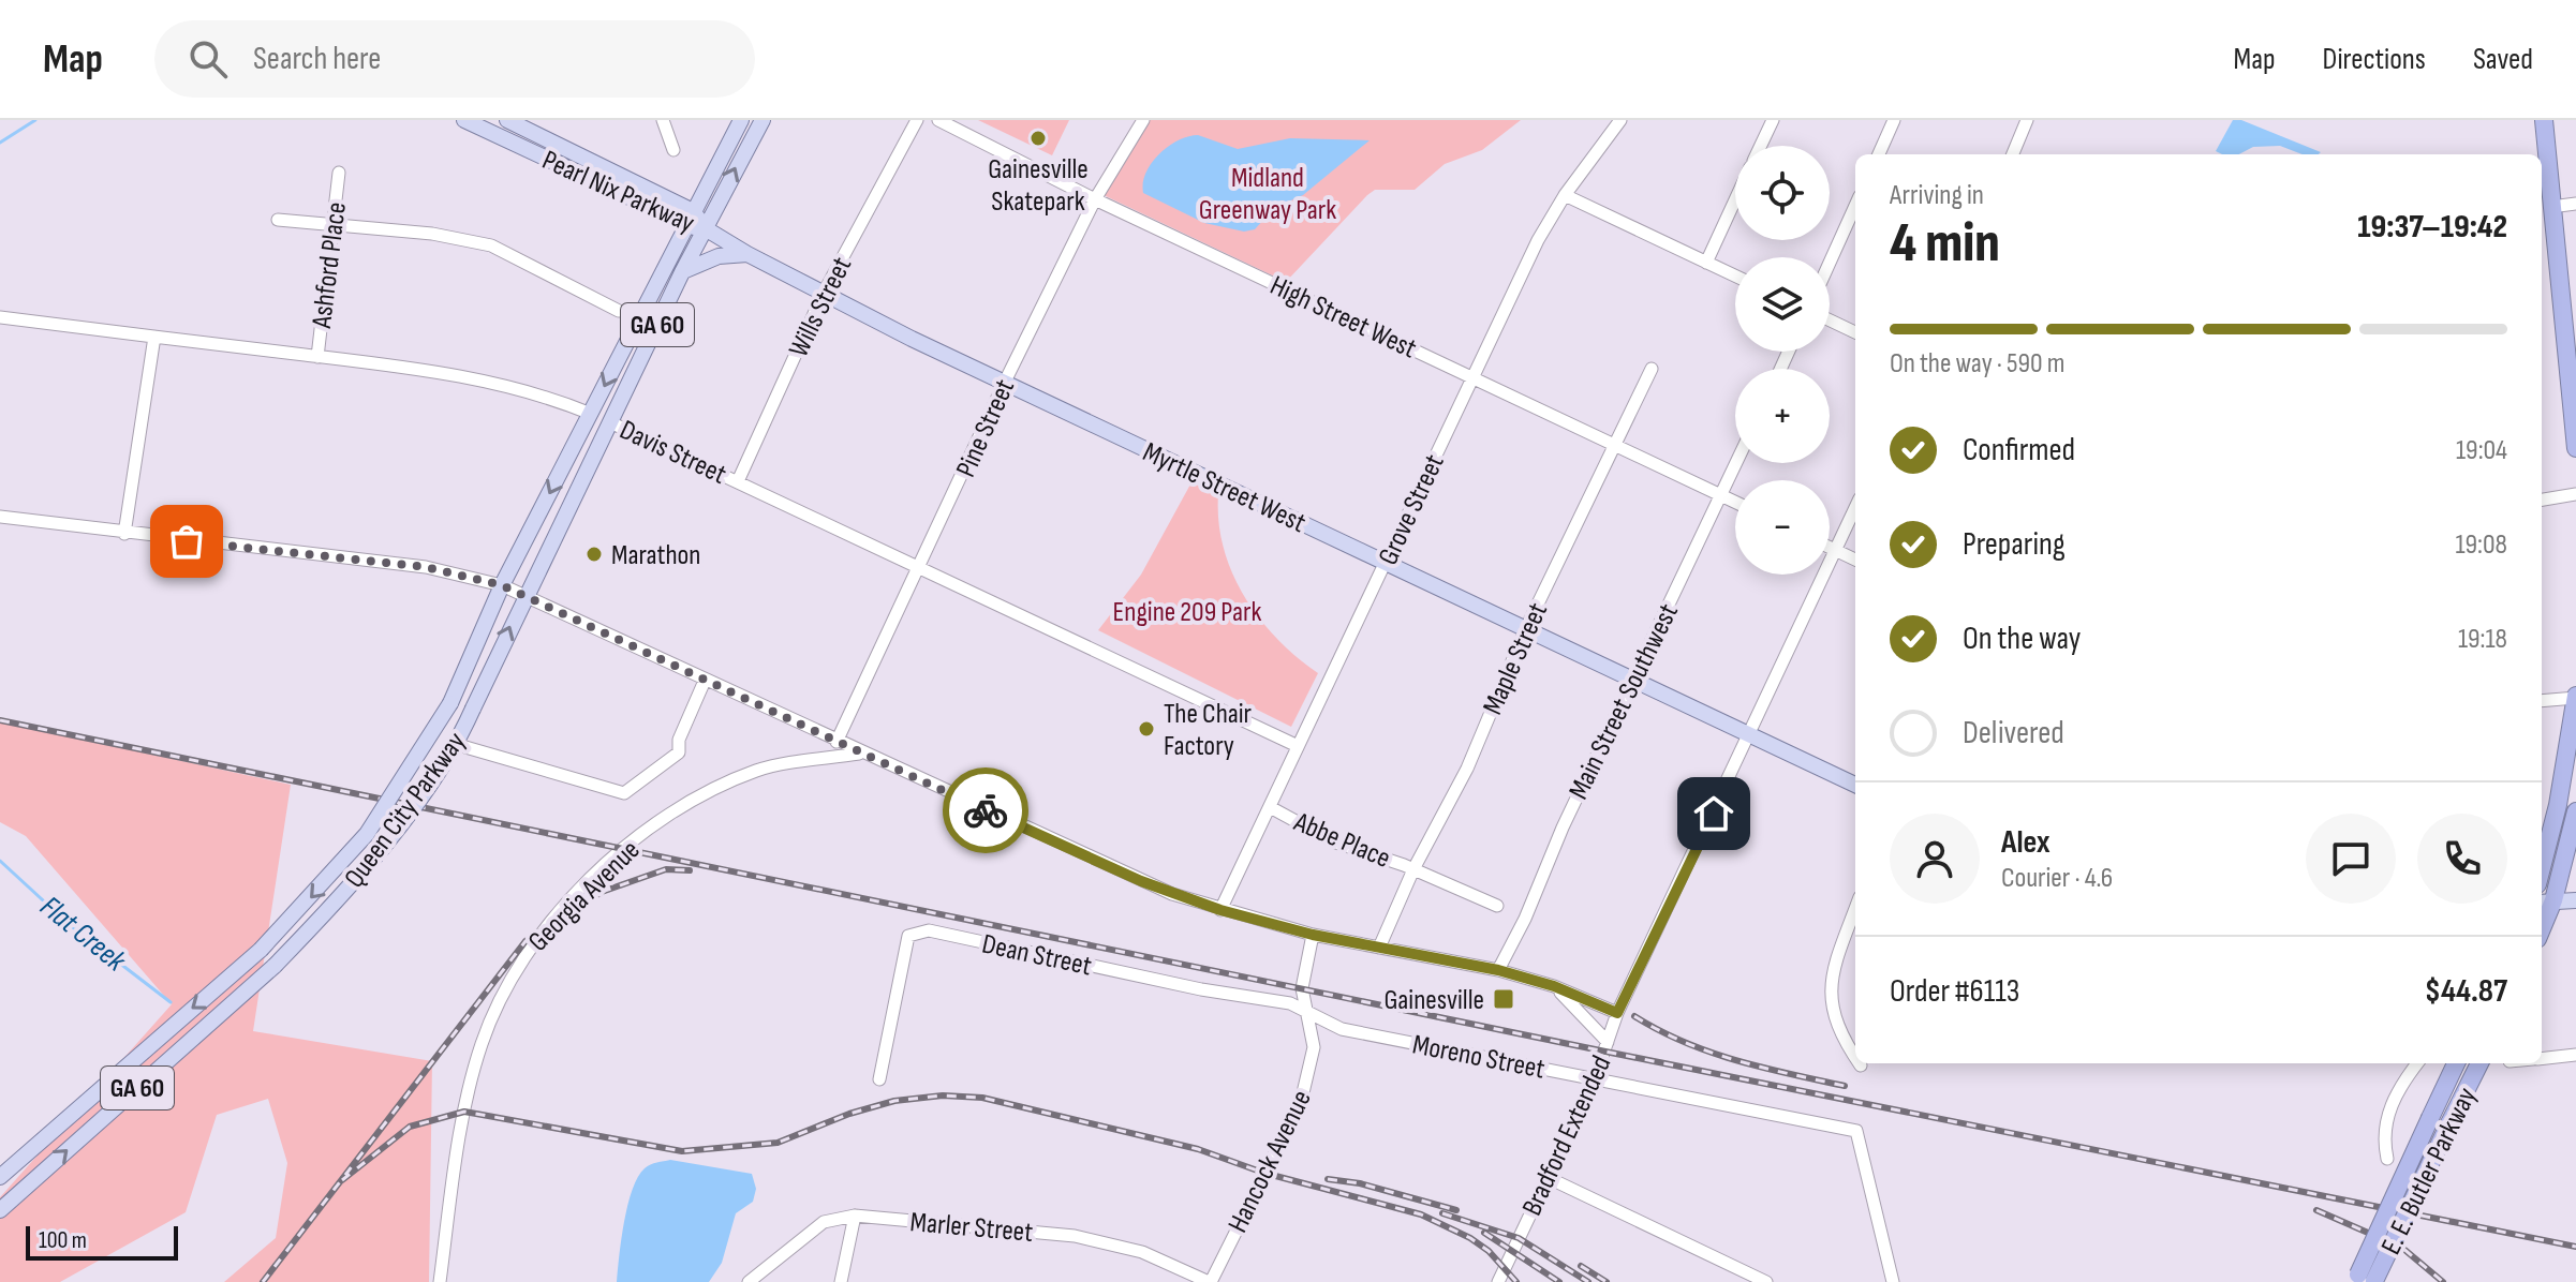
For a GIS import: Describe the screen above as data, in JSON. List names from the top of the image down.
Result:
{
  "streets": {
    "highway": ["E. E. Butler Parkway"],
    "main road": [
      "Pearl Nix Parkway",
      "GA 60",
      "Davis Street",
      "Myrtle Street West",
      "Queen City Parkway"
    ],
    "street": [
      "Ashford Place",
      "Wills Street",
      "High Street West",
      "Pine Street",
      "Grove Street",
      "Maple Street",
      "Main Street Southwest",
      "Abbe Place",
      "Georgia Avenue",
      "Dean Street",
      "Moreno Street",
      "Bradford Extended",
      "Hancock Avenue",
      "Marler Street"
    ]
  },
  "crossings": [
    ["Pearl Nix Parkway", "Myrtle Street West"],
    ["Pearl Nix Parkway", "Queen City Parkway"],
    ["Ashford Place", "Davis Street"],
    ["Wills Street", "Davis Street"],
    ["Wills Street", "Myrtle Street West"],
    ["High Street West", "Pine Street"],
    ["High Street West", "Grove Street"],
    ["High Street West", "Maple Street"],
    ["High Street West", "Main Street Southwest"],
    ["Pine Street", "Davis Street"],
    ["Pine Street", "Myrtle Street West"],
    ["Davis Street", "Grove Street"],
    ["Davis Street", "Queen City Parkway"],
    ["Myrtle Street West", "Grove Street"],
    ["Myrtle Street West", "Maple Street"],
    ["Myrtle Street West", "Main Street Southwest"],
    ["Myrtle Street West", "Queen City Parkway"],
    ["Myrtle Street West", "Bradford Extended"],
    ["Grove Street", "Abbe Place"],
    ["Maple Street", "Abbe Place"],
    ["Dean Street", "Moreno Street"],
    ["Dean Street", "Hancock Avenue"],
    ["Moreno Street", "Bradford Extended"],
    ["Moreno Street", "Hancock Avenue"],
    ["Hancock Avenue", "Marler Street"]
  ],
  "water": ["Flat Creek"],
  "parks": ["Midland Greenway Park", "Engine 209 Park"],
  "places": {
    "other": ["Gainesville Skatepark", "Marathon", "The Chair Factory"],
    "transit": ["Gainesville"]
  },
  "scale_bar": "100 m",
  "page": {
    "header": "Map",
    "search": "Search here",
    "nav": ["Map", "Directions", "Saved"],
    "map_buttons": ["+", "−"],
    "heading": ["4 min", "Arriving in", "19:37–19:42"],
    "panel": [
      "Alex",
      "Courier · 4.6",
      "Order #6113",
      "$44.87"
    ],
    "bar": "On the way · 590 m",
    "list": [
      ["Confirmed", "19:04"],
      ["Preparing", "19:08"],
      ["On the way", "19:18"],
      "Delivered"
    ],
    "scale": "100 m"
  }
}
